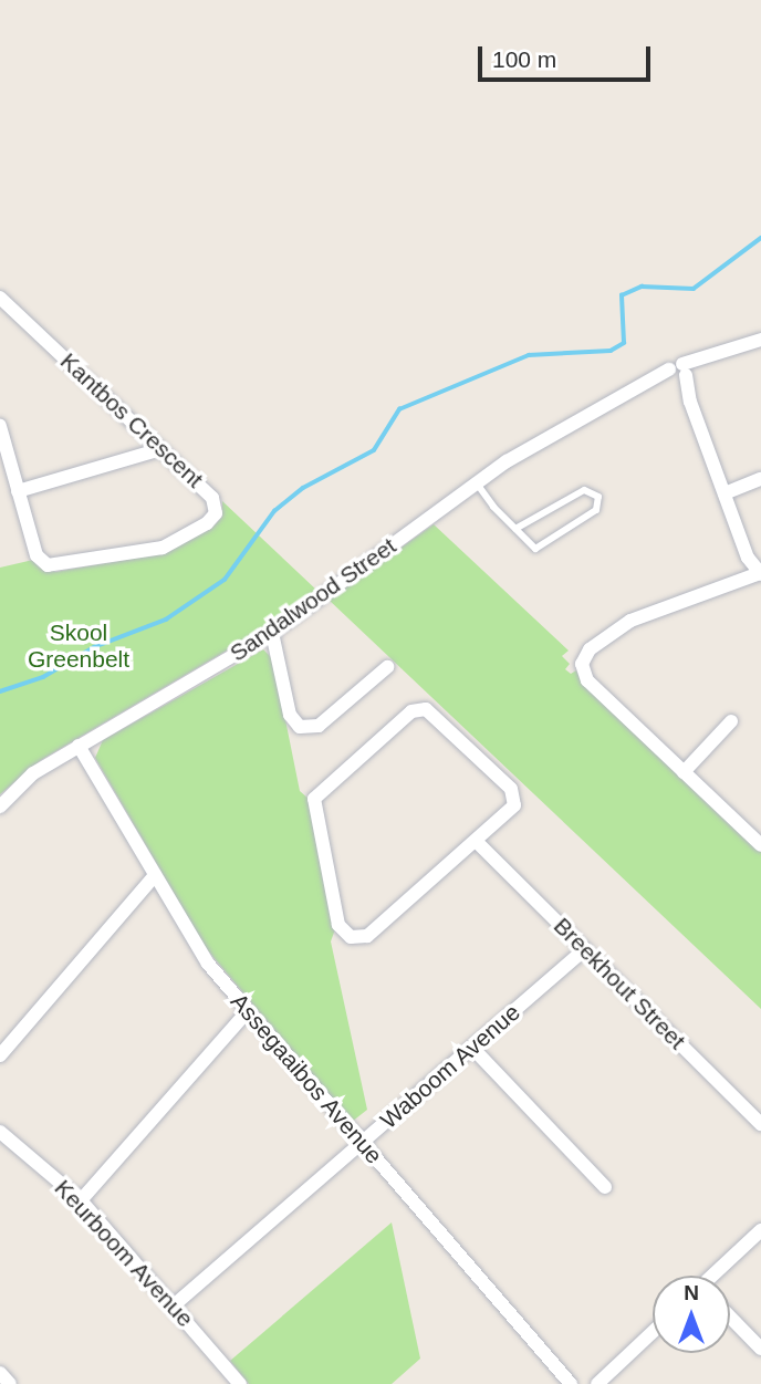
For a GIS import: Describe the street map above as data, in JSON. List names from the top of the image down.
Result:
{
  "streets": {
    "street": [
      "Kantbos Crescent",
      "Sandalwood Street",
      "Breekhout Street",
      "Waboom Avenue",
      "Assegaaibos Avenue",
      "Keurboom Avenue"
    ]
  },
  "crossings": [
    ["Sandalwood Street", "Assegaaibos Avenue"],
    ["Breekhout Street", "Waboom Avenue"],
    ["Waboom Avenue", "Assegaaibos Avenue"],
    ["Waboom Avenue", "Keurboom Avenue"]
  ],
  "parks": ["Skool Greenbelt"],
  "scale_bar": "100 m",
  "north": "top"
}
